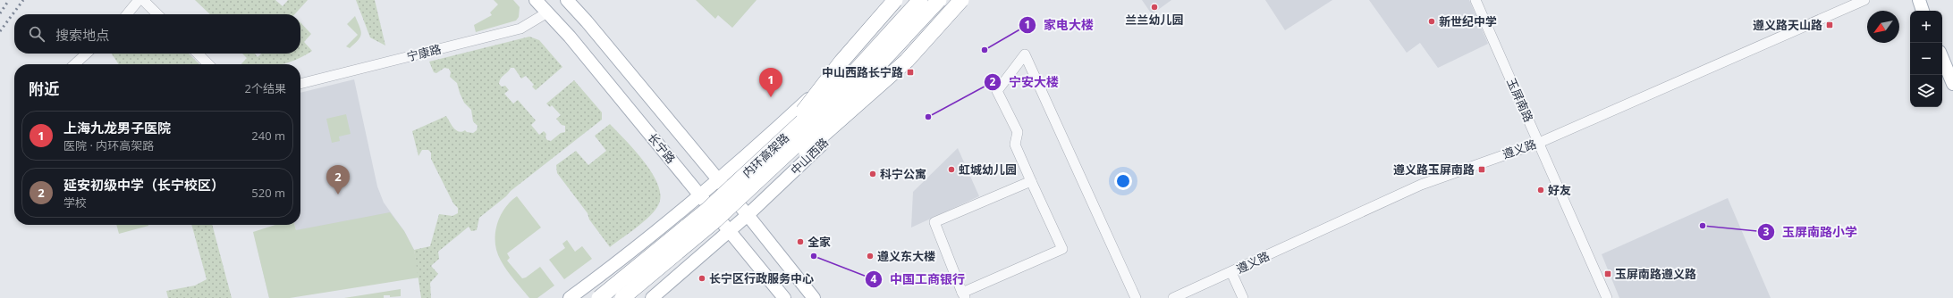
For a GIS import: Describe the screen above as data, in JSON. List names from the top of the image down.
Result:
{
  "streets": {
    "highway": ["内环高架路"],
    "main road": ["长宁路", "中山西路"],
    "street": ["宁康路", "玉屏南路", "遵义路"]
  },
  "crossings": [
    ["宁康路", "长宁路"],
    ["玉屏南路", "遵义路"],
    ["长宁路", "中山西路"]
  ],
  "places": {
    "other": [
      "兰兰幼儿园",
      "新世纪中学",
      "家电大楼",
      "宁安大楼",
      "虹城幼儿园",
      "科宁公寓",
      "好友",
      "玉屏南路小学",
      "全家",
      "中国工商银行",
      "遵义东大楼",
      "长宁区行政服务中心"
    ],
    "transit": [
      "遵义路天山路",
      "中山西路长宁路",
      "遵义路玉屏南路",
      "玉屏南路遵义路"
    ]
  },
  "north": "bottom left",
  "page": {
    "map_buttons": ["+", "−"],
    "search": "搜索地点",
    "heading": ["附近", "2个结果"],
    "pins": ["1", "2"],
    "list": [
      {
        "mark": "1",
        "name": "上海九龙男子医院",
        "note": "医院 · 内环高架路",
        "value": "240 m"
      },
      {
        "mark": "2",
        "name": "延安初级中学（长宁校区）",
        "note": "学校",
        "value": "520 m"
      }
    ]
  }
}
